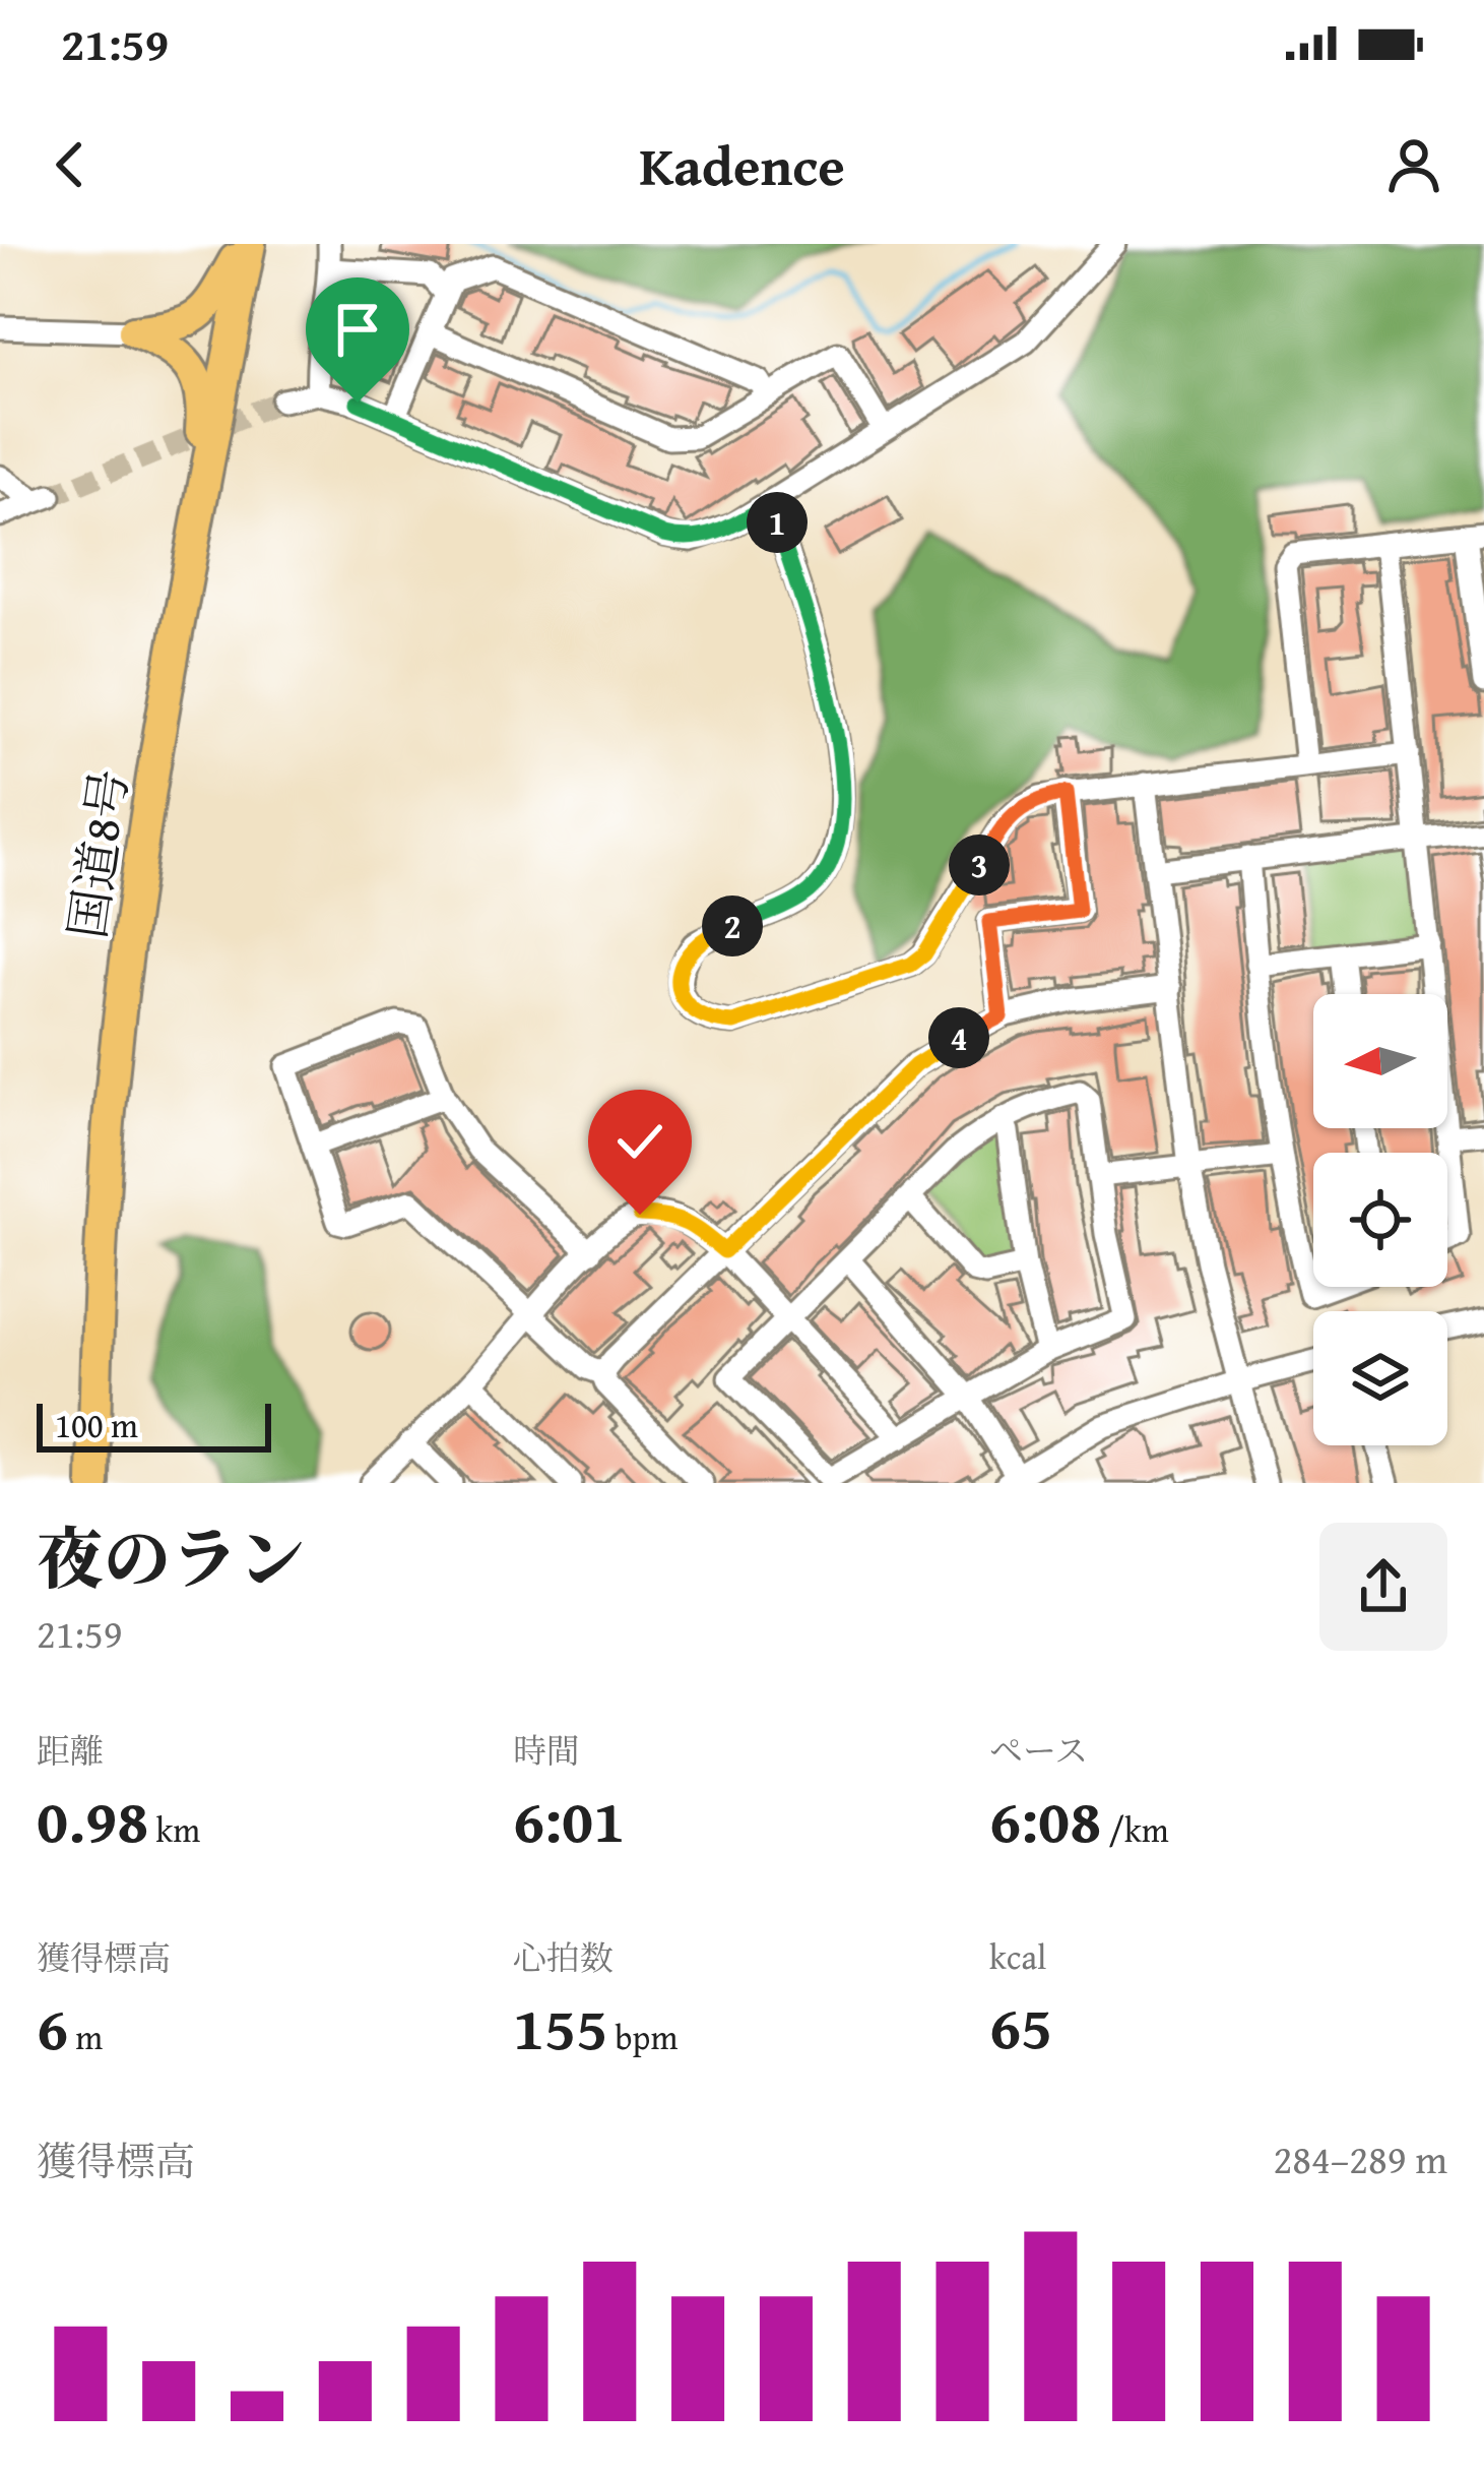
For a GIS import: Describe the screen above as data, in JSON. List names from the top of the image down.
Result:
{
  "streets": {
    "highway": ["国道8号"]
  },
  "scale_bar": "100 m",
  "north": "left",
  "page": {
    "status": "21:59",
    "header": "Kadence",
    "pins": [
      "1",
      "3",
      "2",
      "4"
    ],
    "scale": "100 m",
    "heading": ["夜のラン", "21:59"],
    "stats": [
      ["距離", "0.98 km"],
      ["時間", "6:01"],
      ["ペース", "6:08 /km"],
      ["獲得標高", "6 m"],
      ["心拍数", "155 bpm"],
      ["kcal", "65"]
    ],
    "chart": ["獲得標高", "284–289 m"]
  }
}
